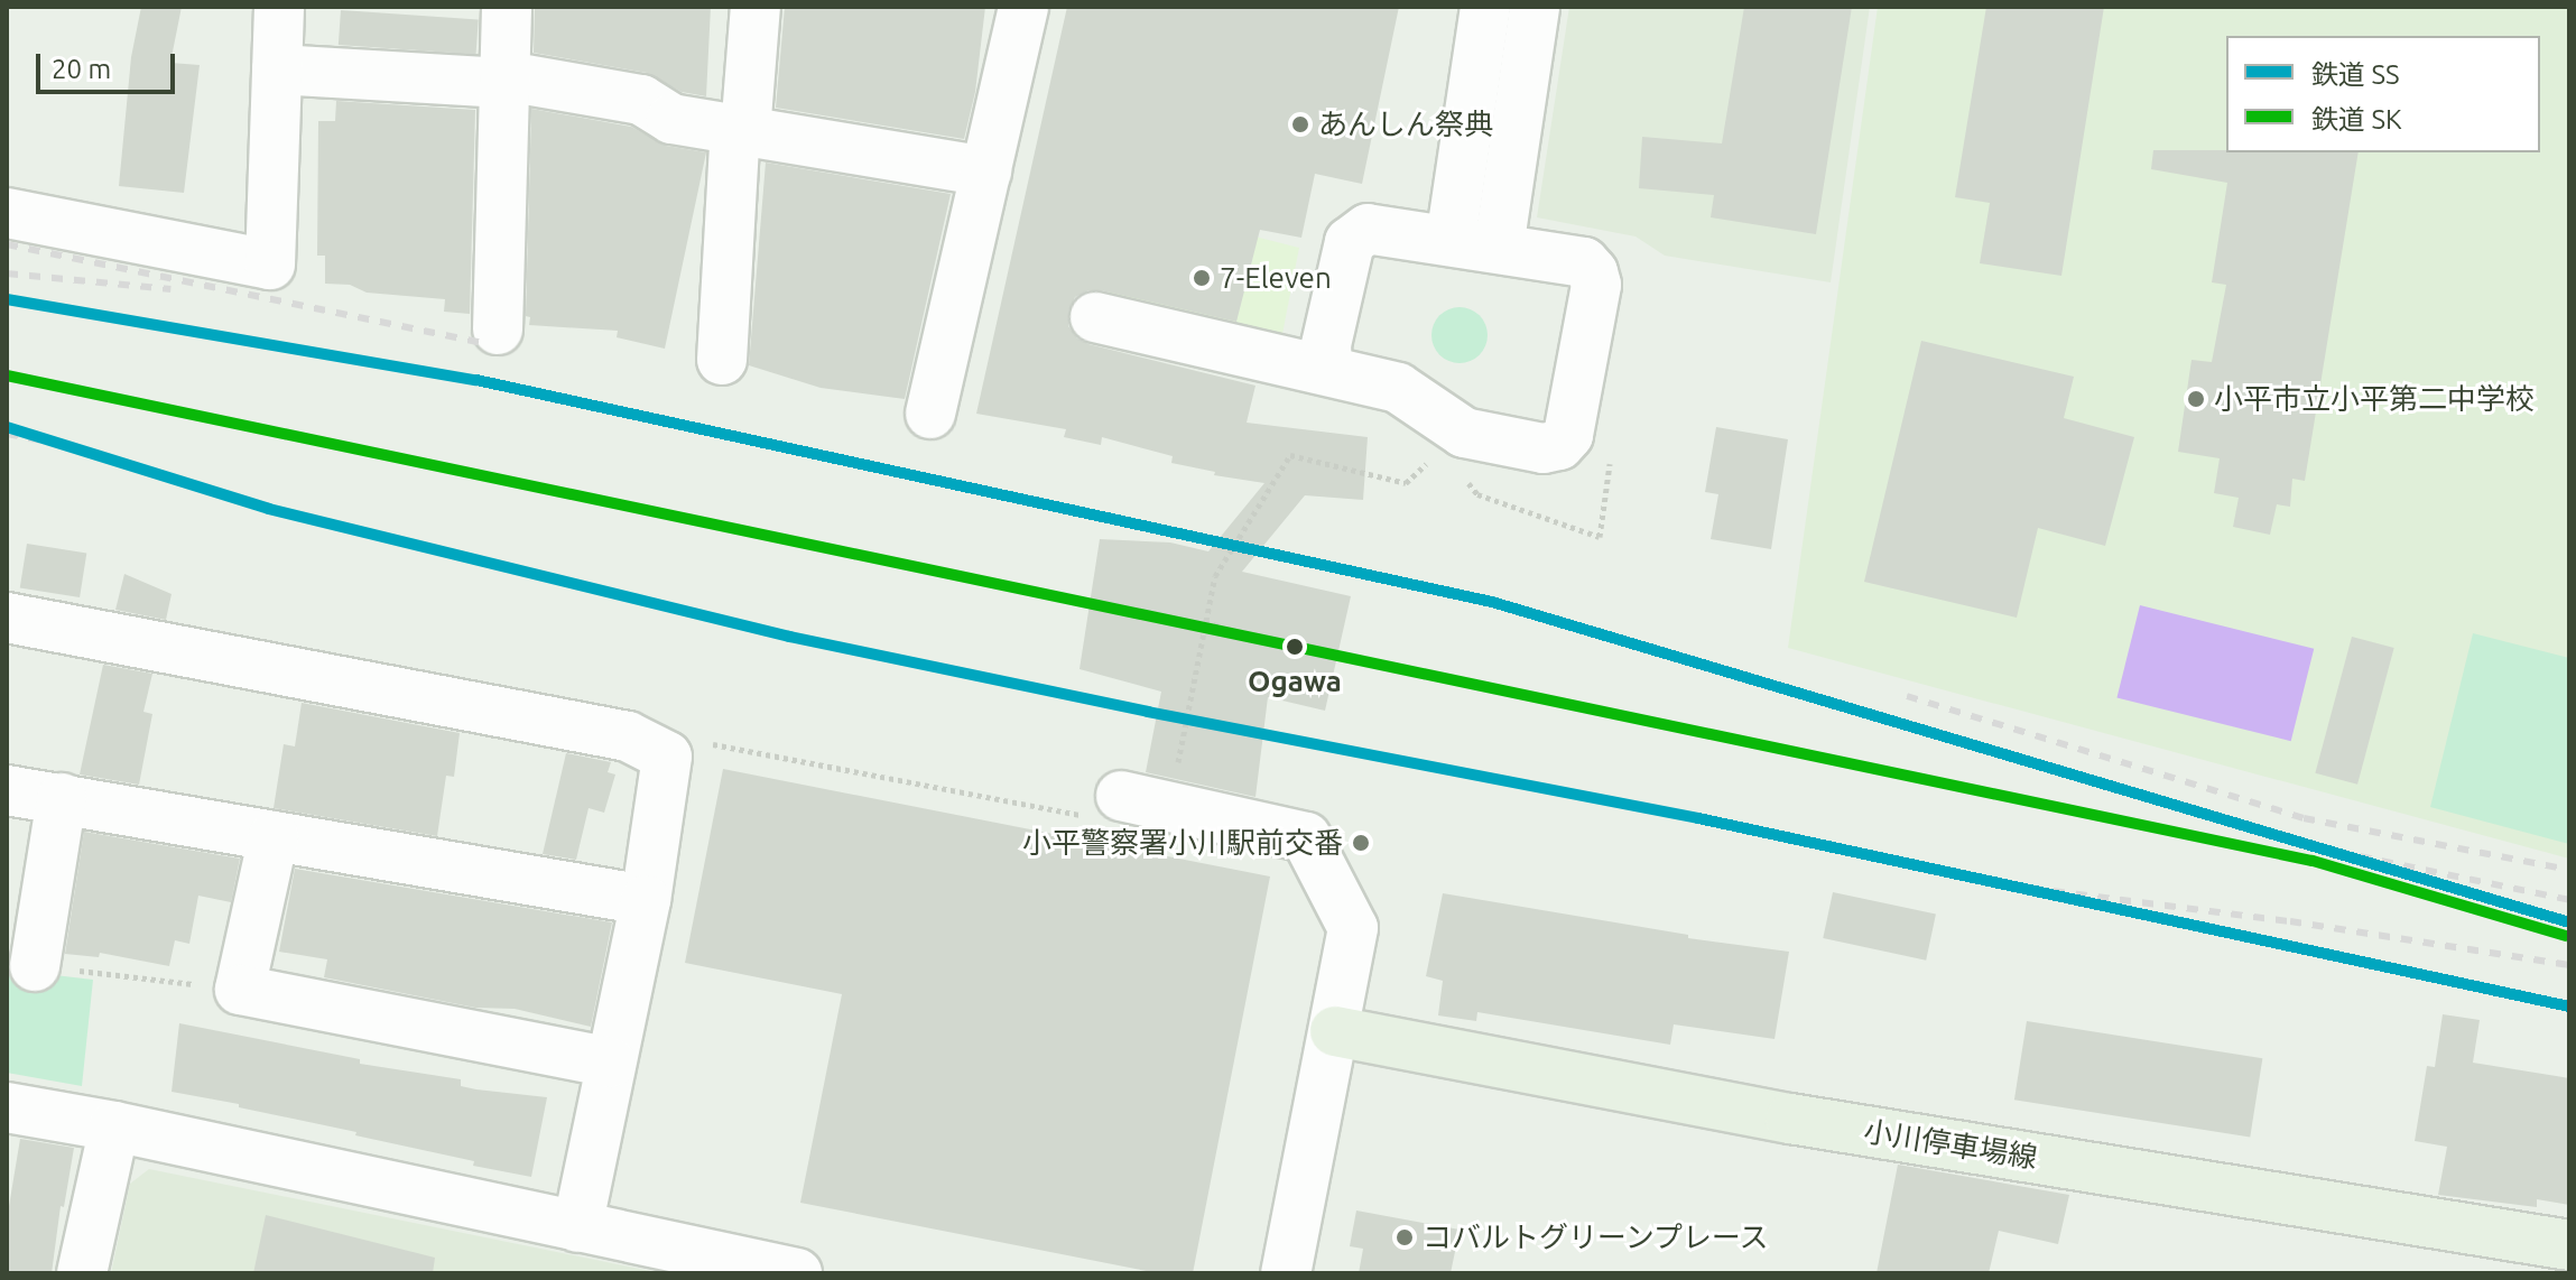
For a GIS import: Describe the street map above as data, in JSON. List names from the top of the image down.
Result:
{
  "streets": {
    "main road": ["小川停車場線"]
  },
  "places": [
    "あんしん祭典",
    "7-Eleven",
    "小平市立小平第二中学校",
    "Ogawa",
    "小平警察署小川駅前交番",
    "コバルトグリーンプレース"
  ],
  "lines": ["rail line SS", "rail line SK"],
  "legend": ["鉄道 SS", "鉄道 SK"],
  "scale_bar": "20 m"
}
